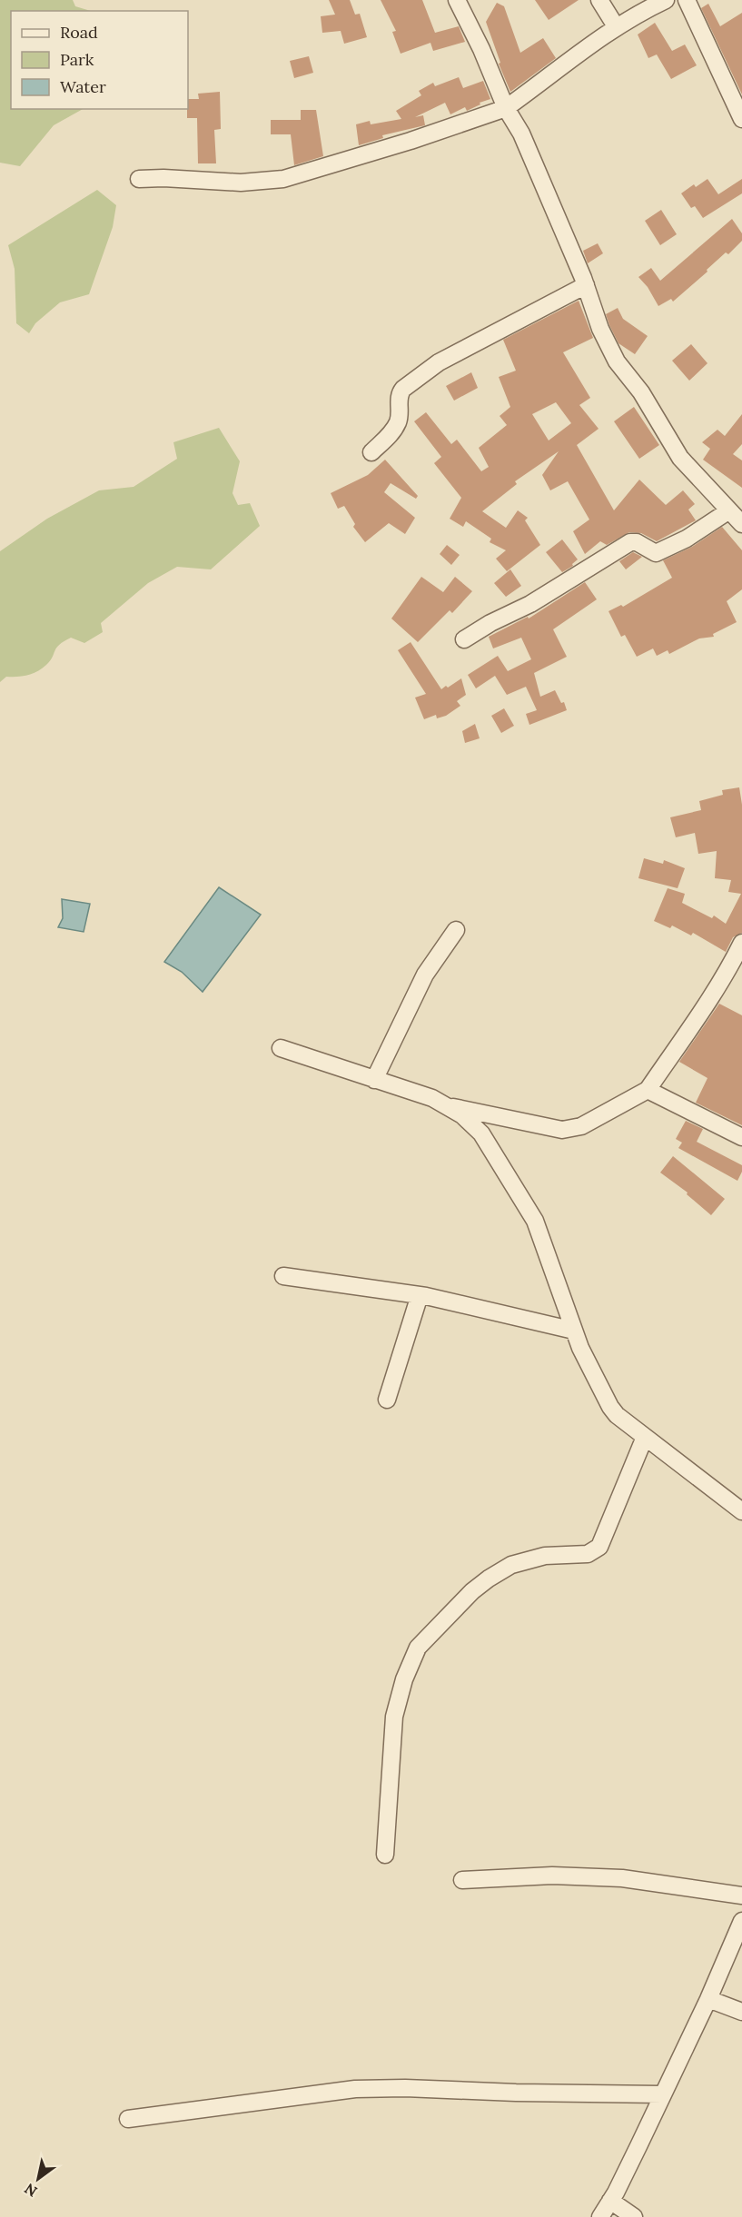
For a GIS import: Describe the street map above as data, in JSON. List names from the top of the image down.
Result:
{
  "legend": ["Road", "Park", "Water"],
  "north": "bottom left"
}
